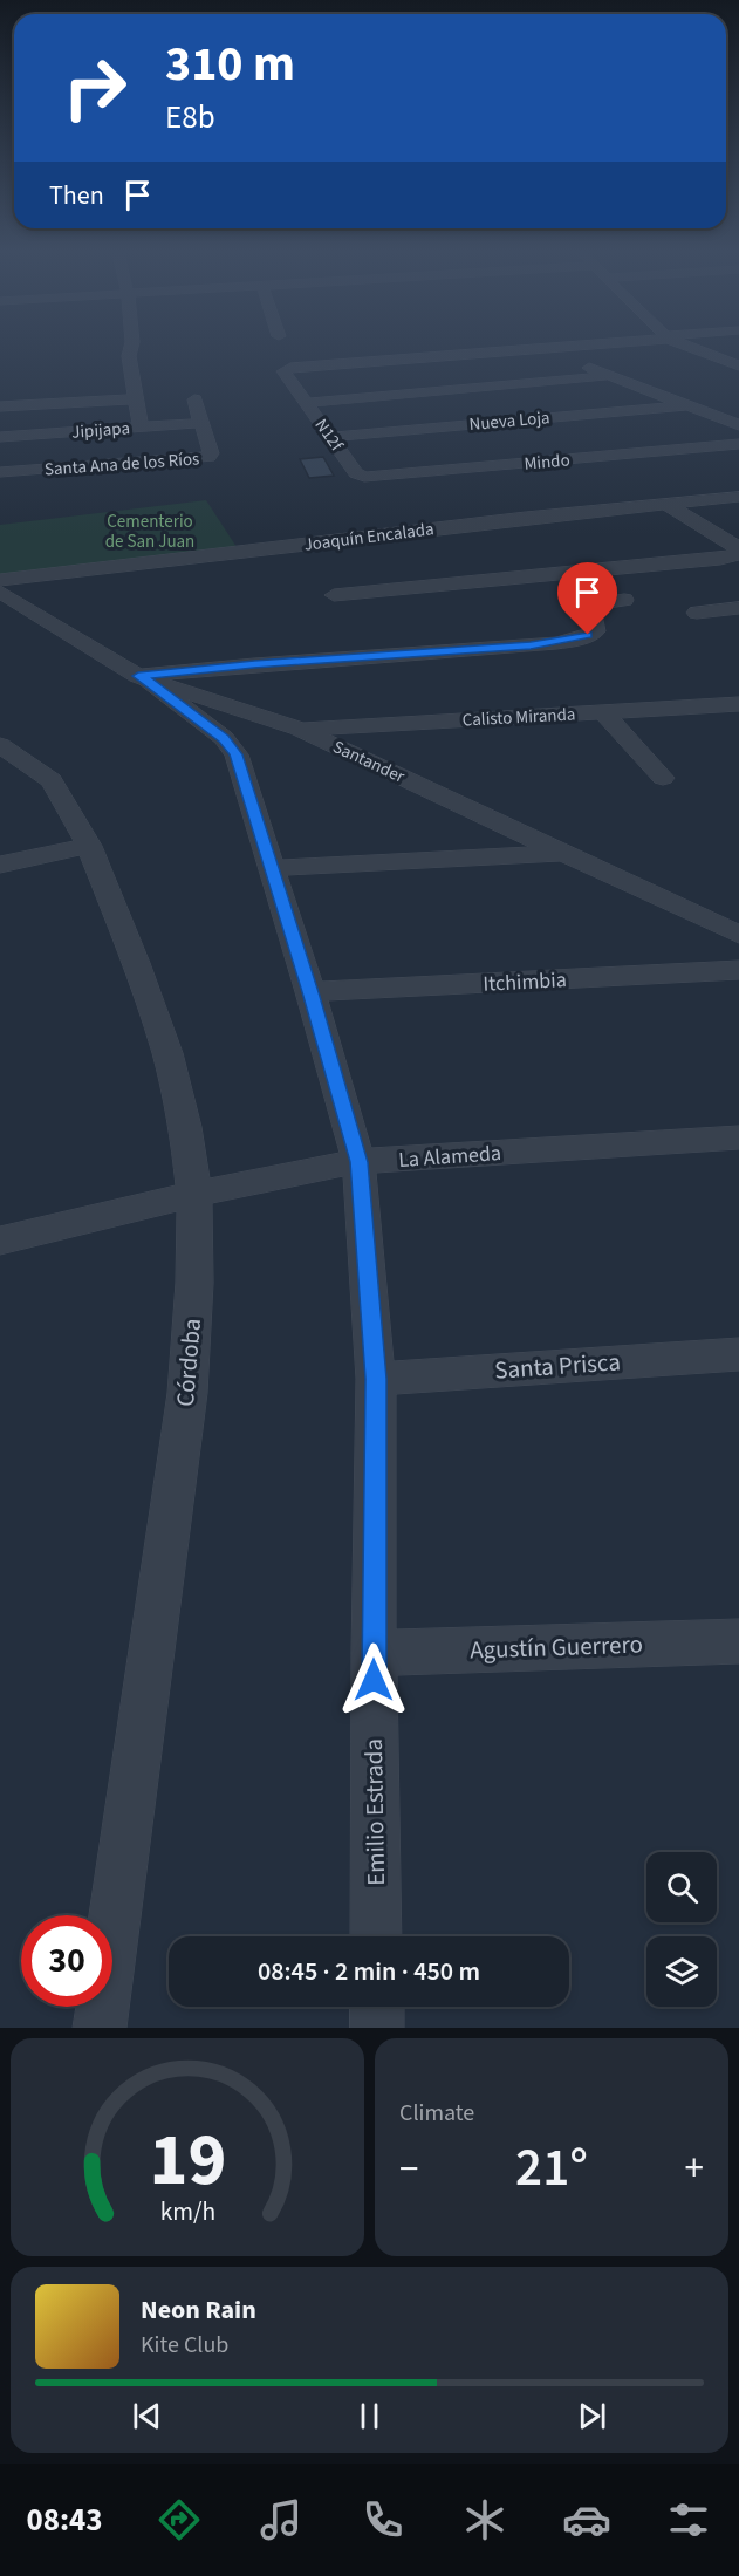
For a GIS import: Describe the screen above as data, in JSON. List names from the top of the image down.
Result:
{
  "streets": {
    "street": [
      "Nueva Loja",
      "Jipijapa",
      "N12f",
      "Mindo",
      "Santa Ana de los Ríos",
      "Joaquín Encalada",
      "Calisto Miranda",
      "Santander",
      "Itchimbia",
      "La Alameda",
      "Córdoba",
      "Santa Prisca",
      "Agustín Guerrero",
      "Emilio Estrada"
    ]
  },
  "crossings": [
    ["Nueva Loja", "N12f"],
    ["Jipijapa", "Santa Ana de los Ríos"],
    ["N12f", "Mindo"],
    ["Calisto Miranda", "Santander"],
    ["Santander", "Emilio Estrada"],
    ["Itchimbia", "Emilio Estrada"],
    ["La Alameda", "Córdoba"],
    ["La Alameda", "Emilio Estrada"],
    ["Santa Prisca", "Emilio Estrada"],
    ["Agustín Guerrero", "Emilio Estrada"]
  ],
  "parks": ["Cementerio de San Juan"],
  "page": {
    "turn": ["310 m", "E8b"],
    "then": "Then",
    "limit": "30",
    "trip": "08:45 · 2 min · 450 m",
    "tile": "Climate",
    "heat": ["−", "21°", "+"],
    "song": ["Neon Rain", "Kite Club"],
    "tabs": "08:43",
    "gauge": ["19", "km/h"]
  }
}
